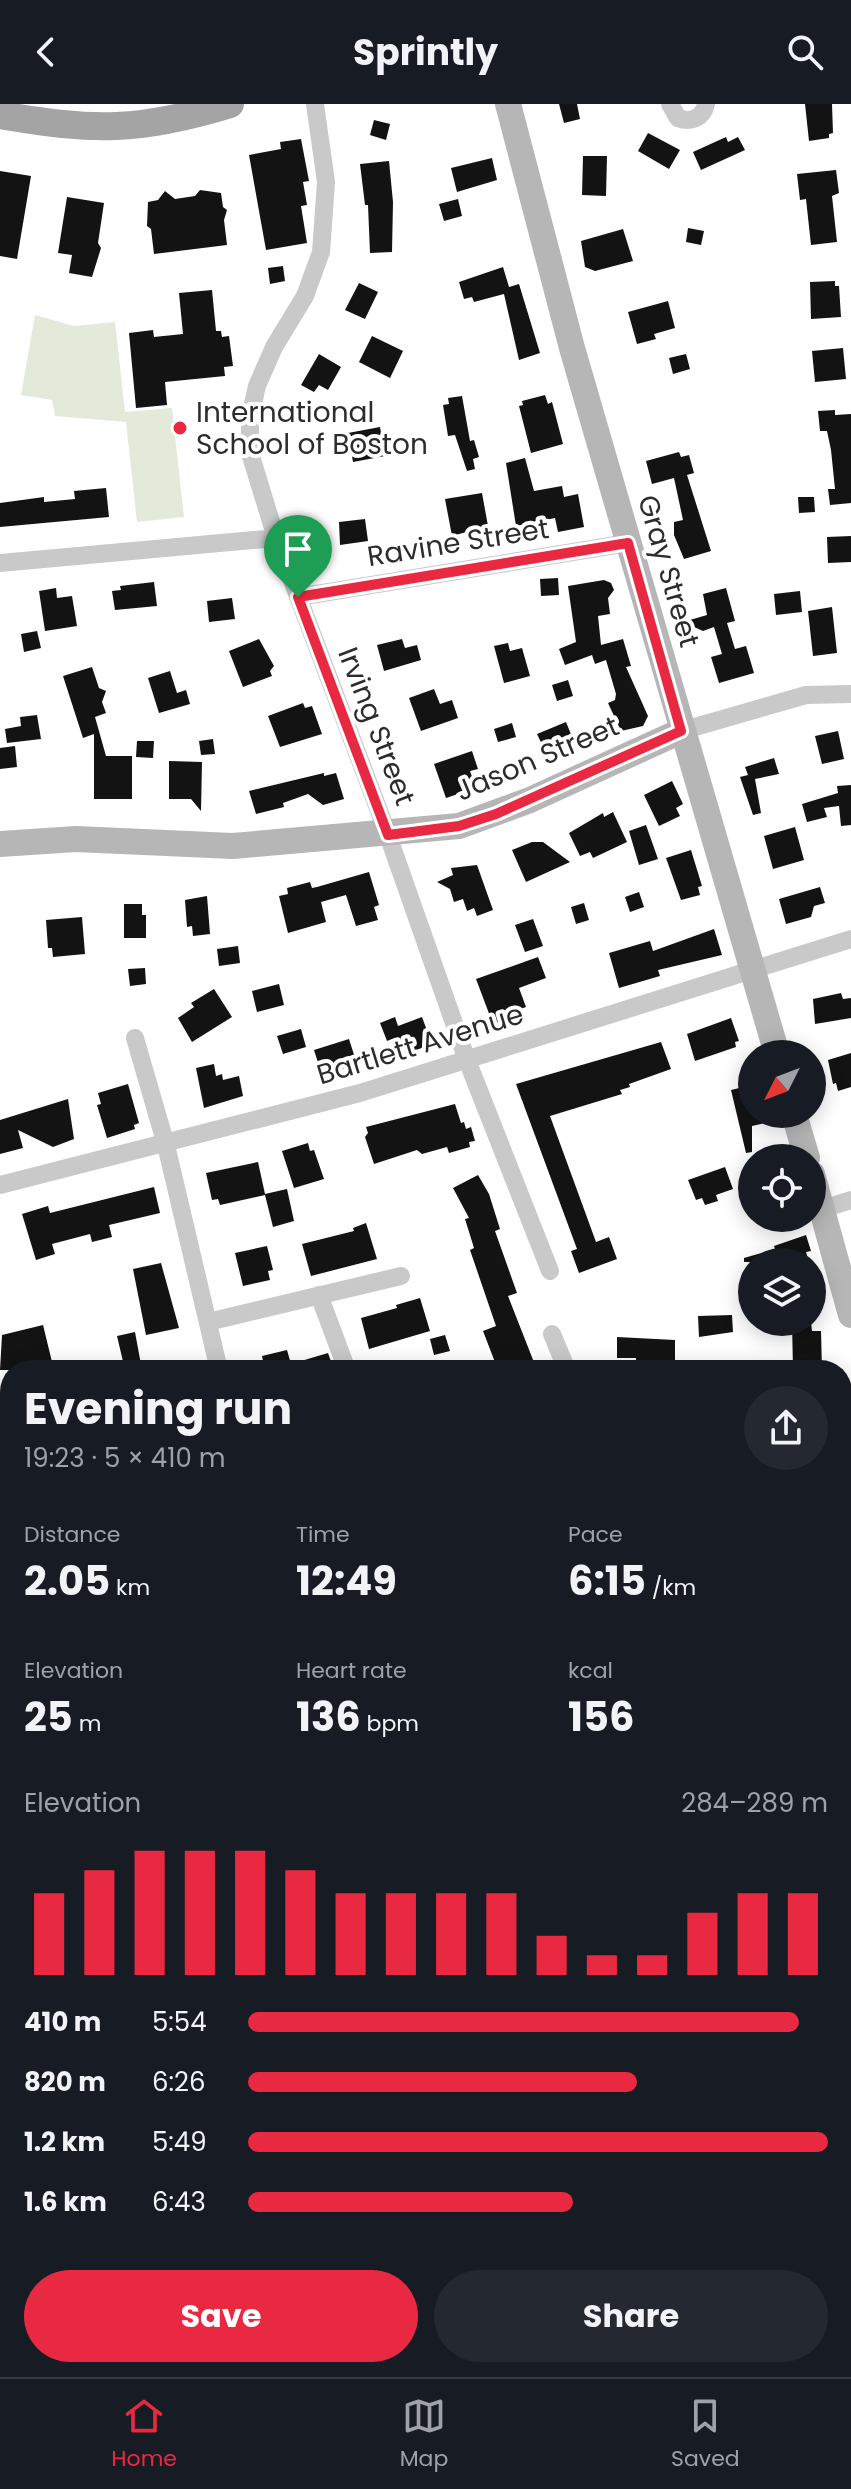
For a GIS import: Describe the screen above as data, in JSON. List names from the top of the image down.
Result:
{
  "streets": {
    "street": [
      "Ravine Street",
      "Gray Street",
      "Irving Street",
      "Jason Street",
      "Bartlett Avenue"
    ]
  },
  "crossings": [
    ["Ravine Street", "Gray Street"],
    ["Ravine Street", "Irving Street"],
    ["Gray Street", "Jason Street"],
    ["Gray Street", "Bartlett Avenue"],
    ["Irving Street", "Jason Street"],
    ["Irving Street", "Bartlett Avenue"]
  ],
  "places": ["International School of Boston"],
  "north": "bottom left",
  "page": {
    "header": "Sprintly",
    "heading": ["Evening run", "19:23 · 5 × 410 m"],
    "stats": [
      ["Distance", "2.05 km"],
      ["Time", "12:49"],
      ["Pace", "6:15 /km"],
      ["Elevation", "25 m"],
      ["Heart rate", "136 bpm"],
      ["kcal", "156"]
    ],
    "chart": ["Elevation", "284–289 m"],
    "list": [
      {
        "name": "410 m",
        "note": "5:54"
      },
      {
        "name": "820 m",
        "note": "6:26"
      },
      {
        "name": "1.2 km",
        "note": "5:49"
      },
      {
        "name": "1.6 km",
        "note": "6:43"
      }
    ],
    "buttons": ["Save", "Share"],
    "tabs": ["Home", "Map", "Saved"]
  }
}
